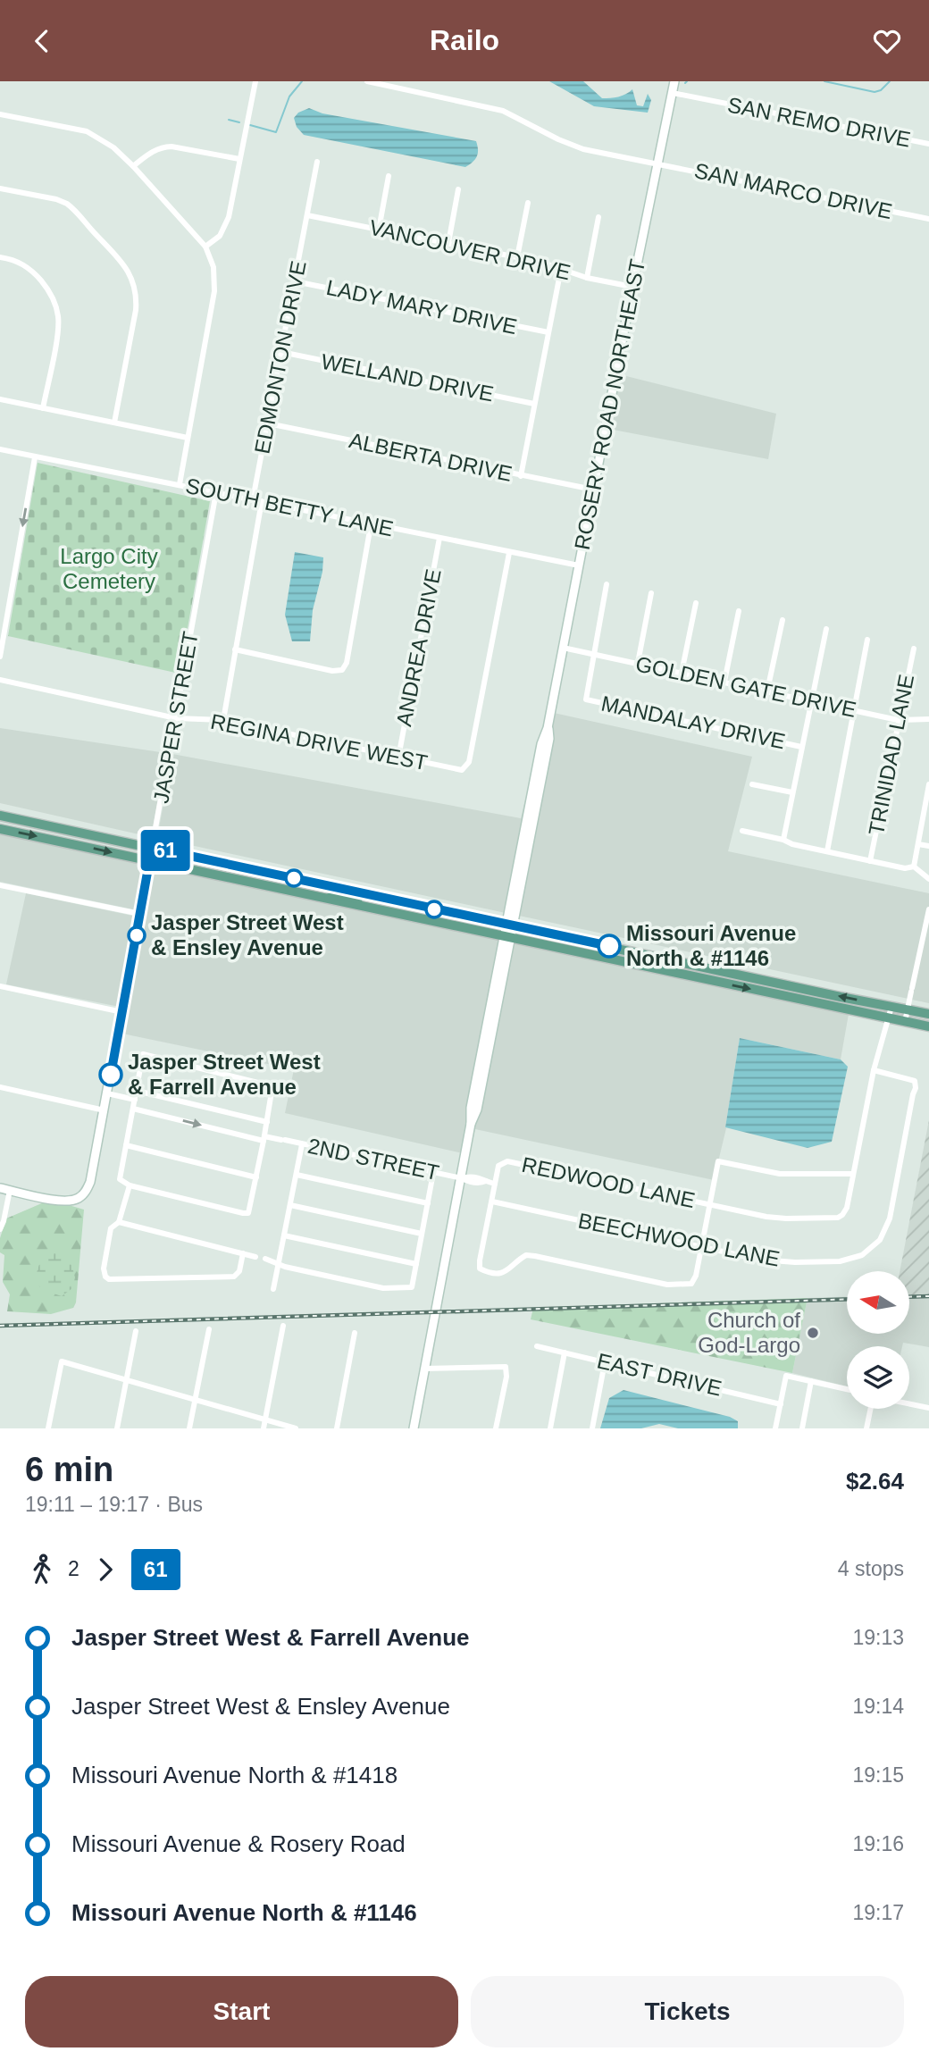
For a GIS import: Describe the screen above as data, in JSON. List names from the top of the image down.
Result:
{
  "streets": {
    "street": [
      "SAN REMO DRIVE",
      "SAN MARCO DRIVE",
      "VANCOUVER DRIVE",
      "LADY MARY DRIVE",
      "EDMONTON DRIVE",
      "WELLAND DRIVE",
      "ROSERY ROAD NORTHEAST",
      "ALBERTA DRIVE",
      "SOUTH BETTY LANE",
      "ANDREA DRIVE",
      "GOLDEN GATE DRIVE",
      "JASPER STREET",
      "MANDALAY DRIVE",
      "REGINA DRIVE WEST",
      "TRINIDAD LANE",
      "2ND STREET",
      "REDWOOD LANE",
      "BEECHWOOD LANE",
      "EAST DRIVE"
    ]
  },
  "crossings": [
    ["SAN REMO DRIVE", "ROSERY ROAD NORTHEAST"],
    ["SAN MARCO DRIVE", "ROSERY ROAD NORTHEAST"],
    ["VANCOUVER DRIVE", "EDMONTON DRIVE"],
    ["VANCOUVER DRIVE", "ROSERY ROAD NORTHEAST"],
    ["LADY MARY DRIVE", "EDMONTON DRIVE"],
    ["EDMONTON DRIVE", "WELLAND DRIVE"],
    ["EDMONTON DRIVE", "ALBERTA DRIVE"],
    ["EDMONTON DRIVE", "SOUTH BETTY LANE"],
    ["ROSERY ROAD NORTHEAST", "ALBERTA DRIVE"],
    ["ROSERY ROAD NORTHEAST", "SOUTH BETTY LANE"],
    ["ROSERY ROAD NORTHEAST", "GOLDEN GATE DRIVE"],
    ["SOUTH BETTY LANE", "ANDREA DRIVE"],
    ["SOUTH BETTY LANE", "JASPER STREET"],
    ["SOUTH BETTY LANE", "REGINA DRIVE WEST"],
    ["ANDREA DRIVE", "REGINA DRIVE WEST"],
    ["GOLDEN GATE DRIVE", "MANDALAY DRIVE"],
    ["GOLDEN GATE DRIVE", "TRINIDAD LANE"],
    ["JASPER STREET", "REGINA DRIVE WEST"],
    ["2ND STREET", "REDWOOD LANE"],
    ["REDWOOD LANE", "BEECHWOOD LANE"]
  ],
  "parks": ["Largo City Cemetery"],
  "places": [
    "Jasper Street West & Ensley Avenue",
    "Missouri Avenue North & #1146",
    "Jasper Street West & Farrell Avenue",
    "Church of God-Largo"
  ],
  "lines": ["bus line 61"],
  "north": "left",
  "page": {
    "header": "Railo",
    "on_map": "61",
    "heading": ["6 min", "19:11 – 19:17 · Bus", "$2.64"],
    "legs": ["2", "61", "4 stops"],
    "list": [
      {
        "name": "Jasper Street West & Farrell Avenue",
        "value": "19:13"
      },
      {
        "name": "Jasper Street West & Ensley Avenue",
        "value": "19:14"
      },
      {
        "name": "Missouri Avenue North & #1418",
        "value": "19:15"
      },
      {
        "name": "Missouri Avenue & Rosery Road",
        "value": "19:16"
      },
      {
        "name": "Missouri Avenue North & #1146",
        "value": "19:17"
      }
    ],
    "buttons": ["Start", "Tickets"]
  }
}
